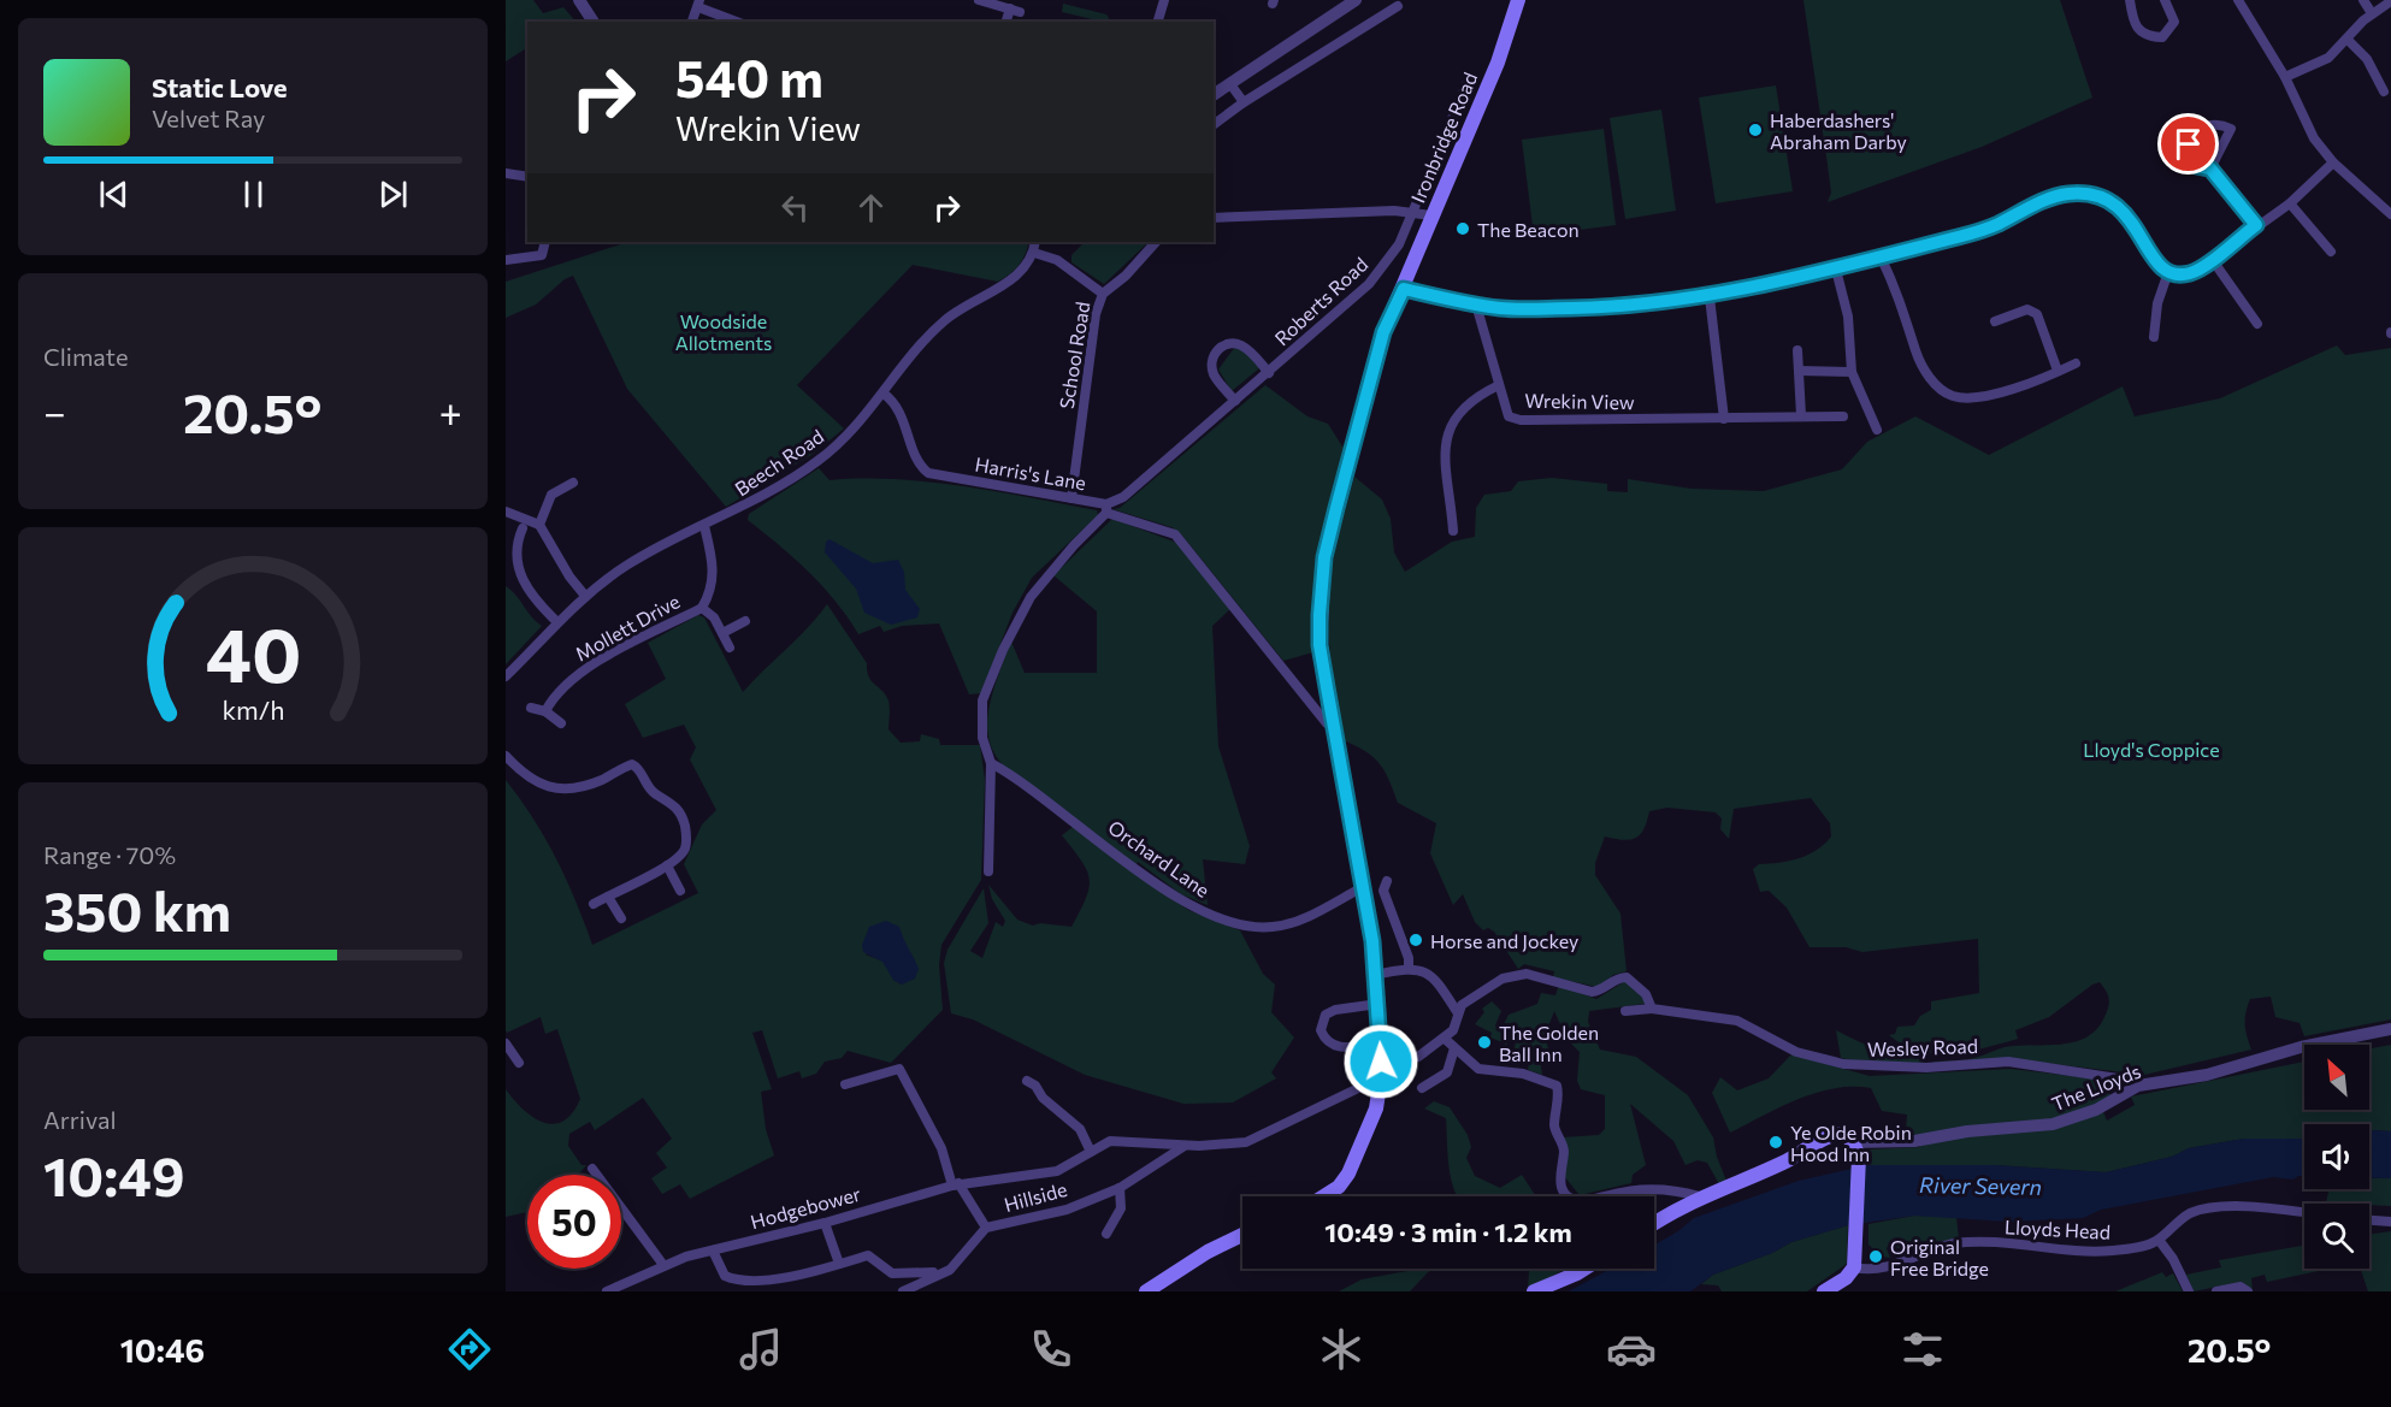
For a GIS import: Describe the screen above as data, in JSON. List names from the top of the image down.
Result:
{
  "streets": {
    "main road": ["Ironbridge Road"],
    "street": [
      "Roberts Road",
      "School Road",
      "Wrekin View",
      "Beech Road",
      "Harris's Lane",
      "Mollett Drive",
      "Orchard Lane",
      "Wesley Road",
      "The Lloyds",
      "Hillside",
      "Hodgebower",
      "Lloyds Head"
    ]
  },
  "crossings": [
    ["Ironbridge Road", "Harris's Lane"],
    ["Ironbridge Road", "Orchard Lane"],
    ["Ironbridge Road", "Hodgebower"],
    ["Roberts Road", "Harris's Lane"],
    ["School Road", "Harris's Lane"],
    ["Beech Road", "Harris's Lane"],
    ["Beech Road", "Mollett Drive"],
    ["Wesley Road", "The Lloyds"],
    ["Hillside", "Hodgebower"]
  ],
  "water": ["River Severn"],
  "parks": ["Woodside Allotments", "Lloyd's Coppice"],
  "places": [
    "Haberdashers' Abraham Darby",
    "The Beacon",
    "Horse and Jockey",
    "The Golden Ball Inn",
    "Ye Olde Robin Hood Inn",
    "Original Free Bridge"
  ],
  "north": "top left",
  "page": {
    "turn": ["540 m", "Wrekin View"],
    "song": ["Static Love", "Velvet Ray"],
    "tile": [
      "Climate",
      ["Range · 70%", "350 km"],
      ["Arrival", "10:49"]
    ],
    "heat": ["−", "20.5°", "+"],
    "limit": "50",
    "trip": "10:49 · 3 min · 1.2 km",
    "tabs": ["10:46", "20.5°"],
    "gauge": ["40", "km/h"]
  }
}
